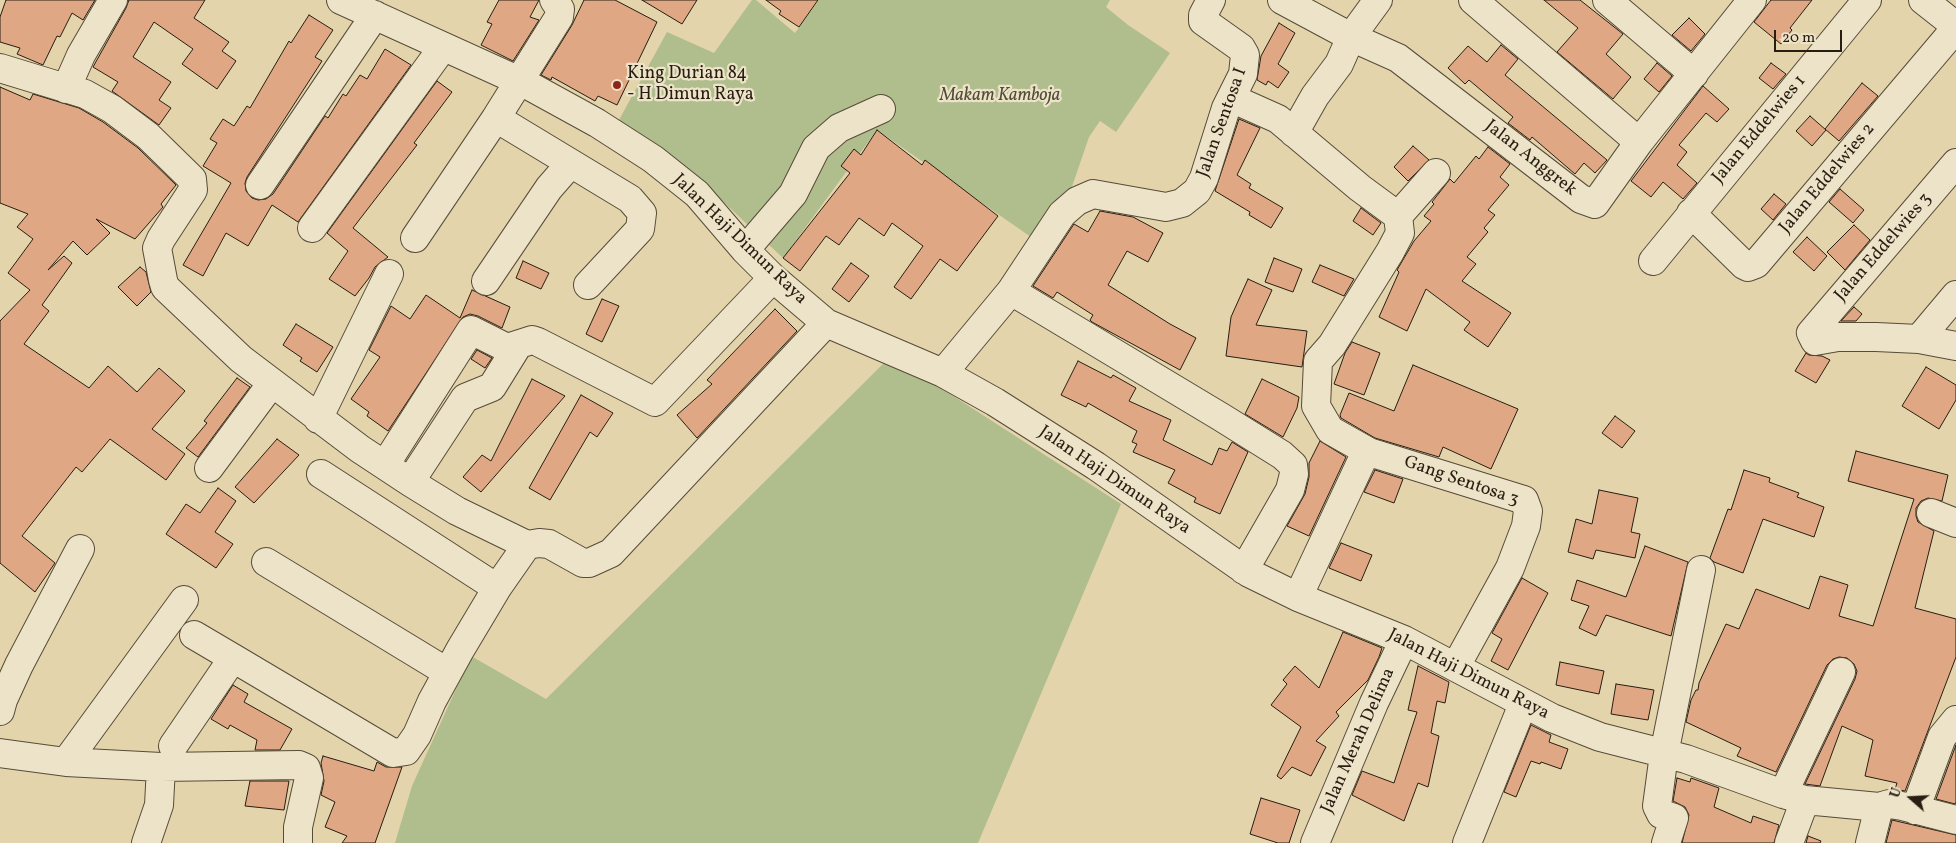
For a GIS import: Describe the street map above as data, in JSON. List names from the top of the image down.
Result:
{
  "streets": {
    "street": [
      "Jalan Sentosa I",
      "Jalan Eddelwies 1",
      "Jalan Anggrek",
      "Jalan Eddelwies 2",
      "Jalan Haji Dimun Raya",
      "Jalan Eddelwies 3",
      "Gang Sentosa 3",
      "Jalan Merah Delima"
    ]
  },
  "crossings": [
    ["Jalan Sentosa I", "Jalan Haji Dimun Raya"],
    ["Jalan Eddelwies 1", "Jalan Eddelwies 2"],
    ["Jalan Haji Dimun Raya", "Gang Sentosa 3"],
    ["Jalan Haji Dimun Raya", "Jalan Merah Delima"]
  ],
  "parks": ["Makam Kamboja"],
  "places": ["King Durian 84 - H Dimun Raya"],
  "scale_bar": "20 m",
  "north": "left"
}
